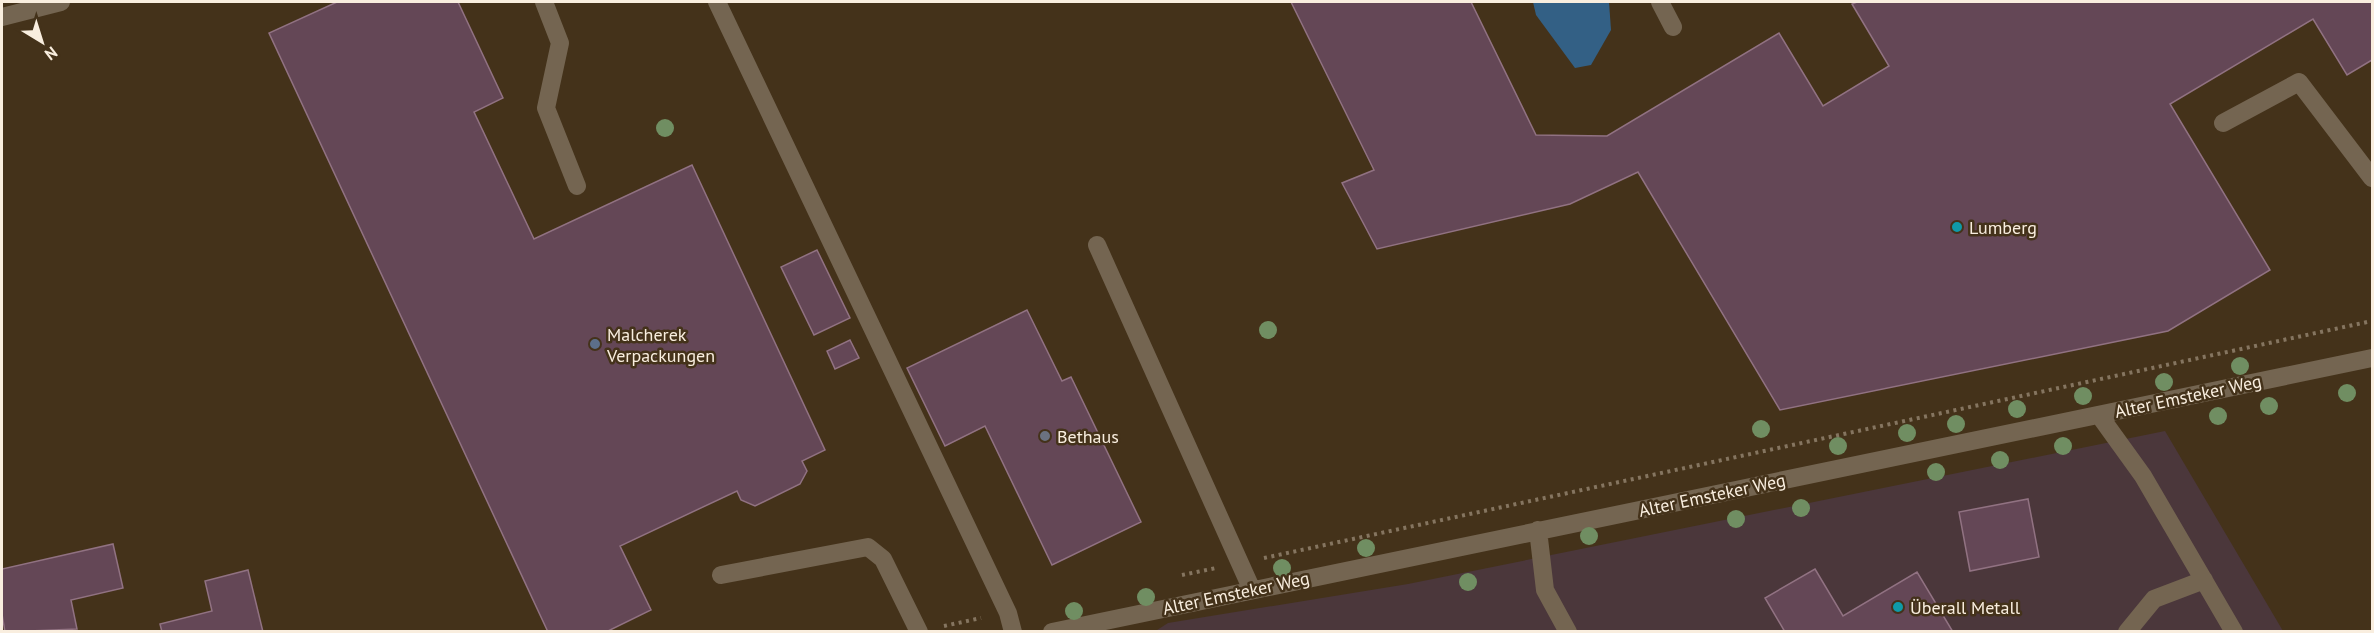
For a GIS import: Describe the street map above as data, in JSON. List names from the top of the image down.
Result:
{
  "streets": {
    "street": ["Alter Emsteker Weg"]
  },
  "places": [
    "Lumberg",
    "Malcherek Verpackungen",
    "Bethaus",
    "Überall Metall"
  ],
  "north": "bottom right"
}
